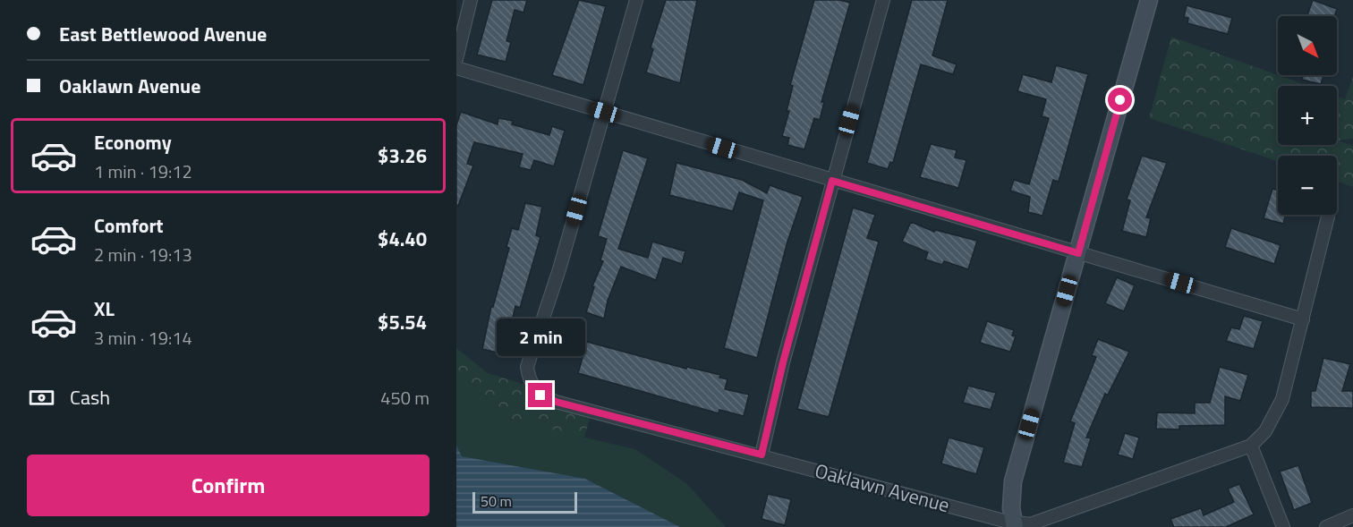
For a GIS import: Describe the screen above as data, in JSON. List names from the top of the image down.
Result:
{
  "streets": {
    "street": ["Oaklawn Avenue"]
  },
  "scale_bar": "50 m",
  "north": "bottom right",
  "page": {
    "banner": ["East Bettlewood Avenue", "Oaklawn Avenue"],
    "map_buttons": ["+", "−"],
    "list": [
      {
        "name": "Economy",
        "note": "1 min · 19:12",
        "value": "$3.26"
      },
      {
        "name": "Comfort",
        "note": "2 min · 19:13",
        "value": "$4.40"
      },
      {
        "name": "XL",
        "note": "3 min · 19:14",
        "value": "$5.54"
      }
    ],
    "bubble": "2 min",
    "pay": ["Cash", "450 m"],
    "buttons": "Confirm",
    "scale": "50 m"
  }
}
